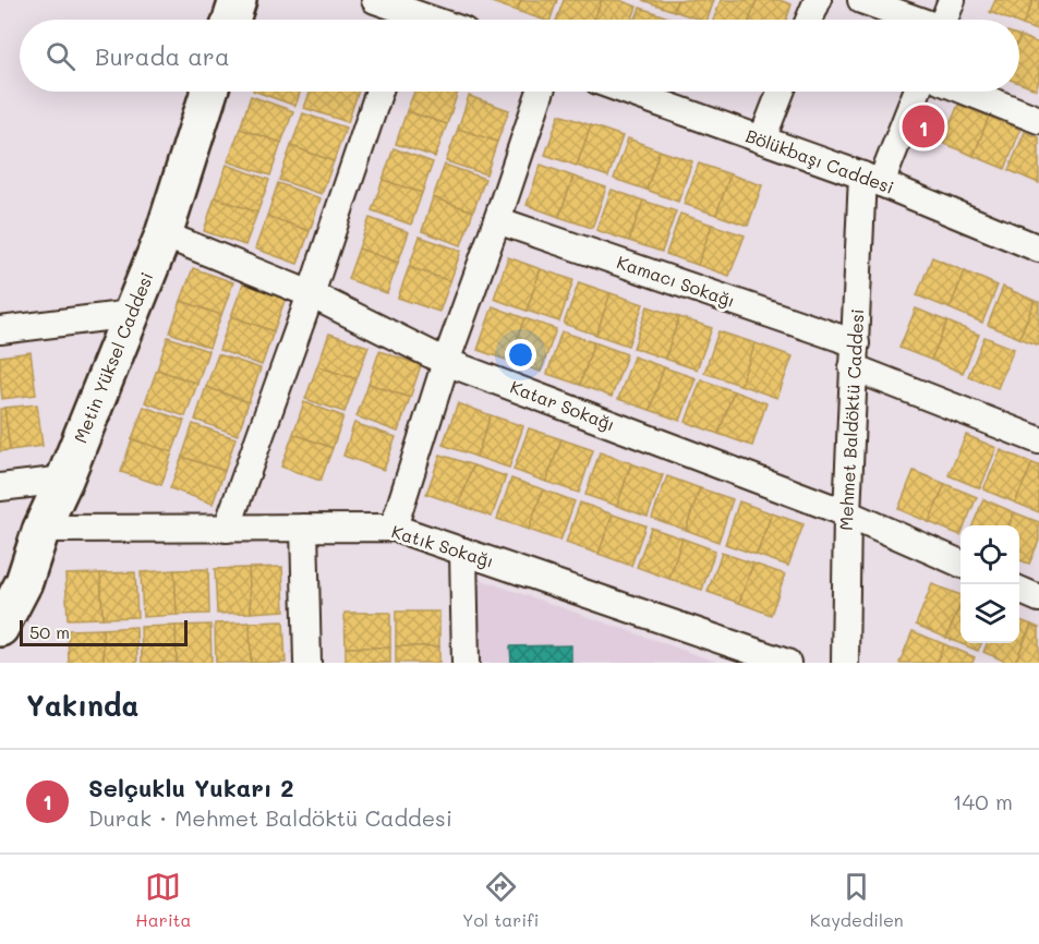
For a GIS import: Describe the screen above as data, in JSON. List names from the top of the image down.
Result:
{
  "streets": {
    "street": [
      "Bölükbaşı Caddesi",
      "Kamacı Sokağı",
      "Metin Yüksel Caddesi",
      "Katar Sokağı",
      "Mehmet Baldöktü Caddesi",
      "Katık Sokağı"
    ]
  },
  "crossings": [
    ["Bölükbaşı Caddesi", "Mehmet Baldöktü Caddesi"],
    ["Kamacı Sokağı", "Mehmet Baldöktü Caddesi"],
    ["Metin Yüksel Caddesi", "Katar Sokağı"],
    ["Metin Yüksel Caddesi", "Katık Sokağı"],
    ["Katar Sokağı", "Mehmet Baldöktü Caddesi"]
  ],
  "scale_bar": "50 m",
  "page": {
    "search": "Burada ara",
    "pins": "1",
    "scale": "50 m",
    "heading": "Yakında",
    "list": [
      {
        "mark": "1",
        "name": "Selçuklu Yukarı 2",
        "note": "Durak · Mehmet Baldöktü Caddesi",
        "value": "140 m"
      }
    ],
    "nav": ["Harita", "Yol tarifi", "Kaydedilen"]
  }
}
